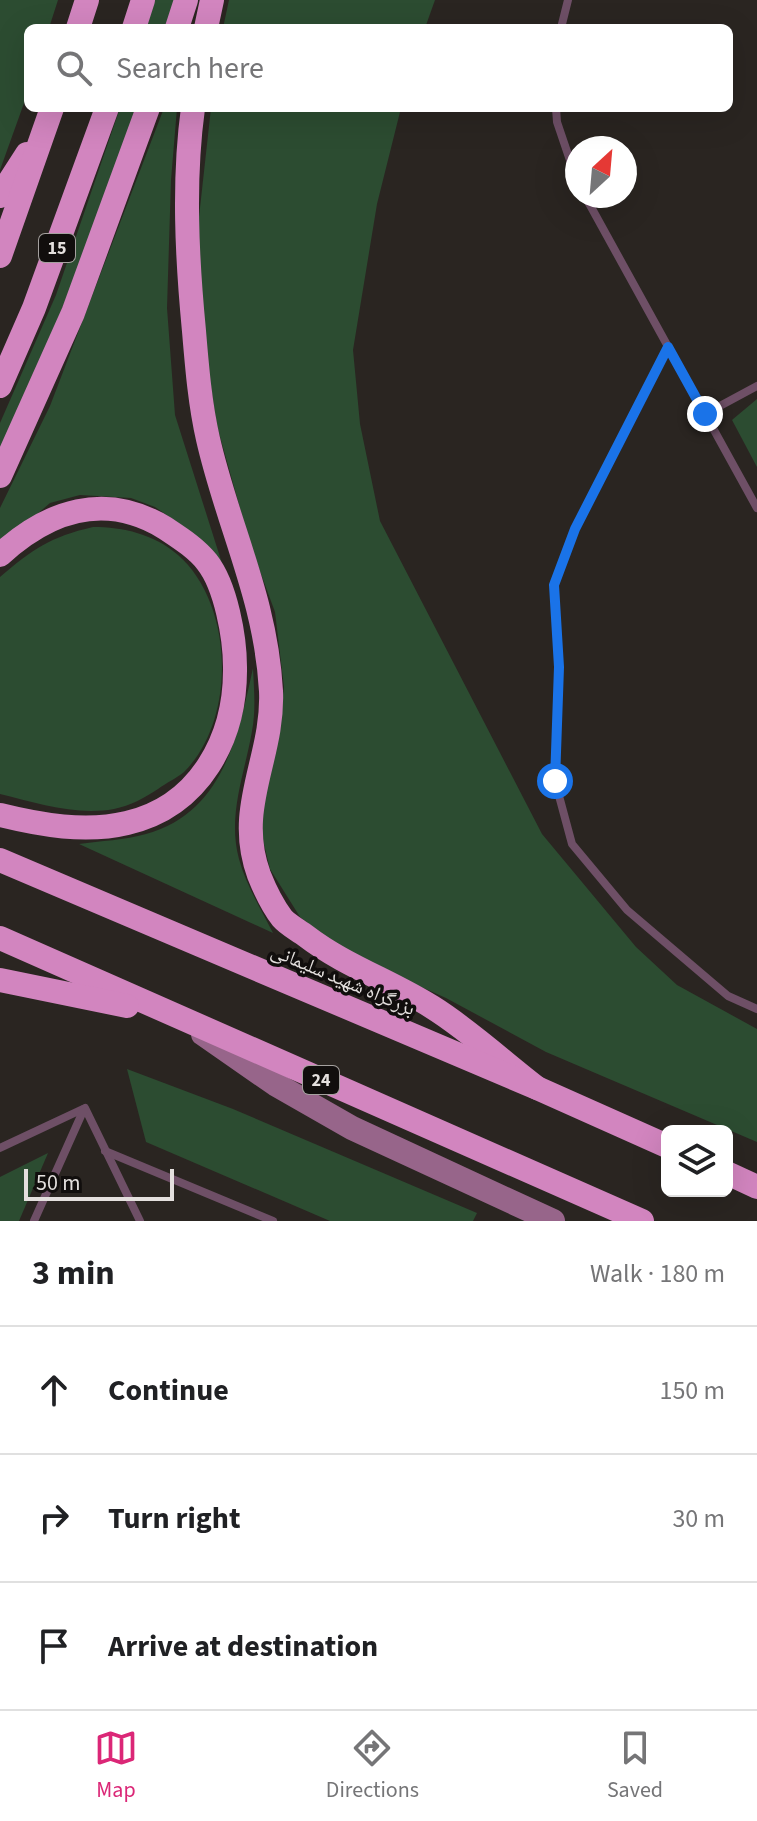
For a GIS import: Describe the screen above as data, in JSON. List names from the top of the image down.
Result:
{
  "streets": {
    "highway": ["15", "بزرگراه شهید سلیمانی", "24"]
  },
  "scale_bar": "50 m",
  "north": "top right",
  "page": {
    "search": "Search here",
    "scale": "50 m",
    "heading": ["3 min", "Walk · 180 m"],
    "list": [
      ["Continue", "150 m"],
      ["Turn right", "30 m"],
      "Arrive at destination"
    ],
    "nav": ["Map", "Directions", "Saved"]
  }
}
